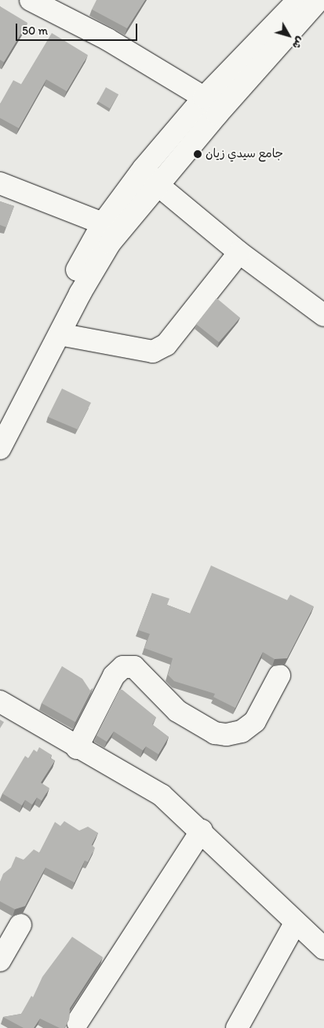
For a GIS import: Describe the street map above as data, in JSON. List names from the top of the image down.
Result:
{
  "places": ["جامع سيدي زيان"],
  "scale_bar": "50 m",
  "north": "bottom right"
}
